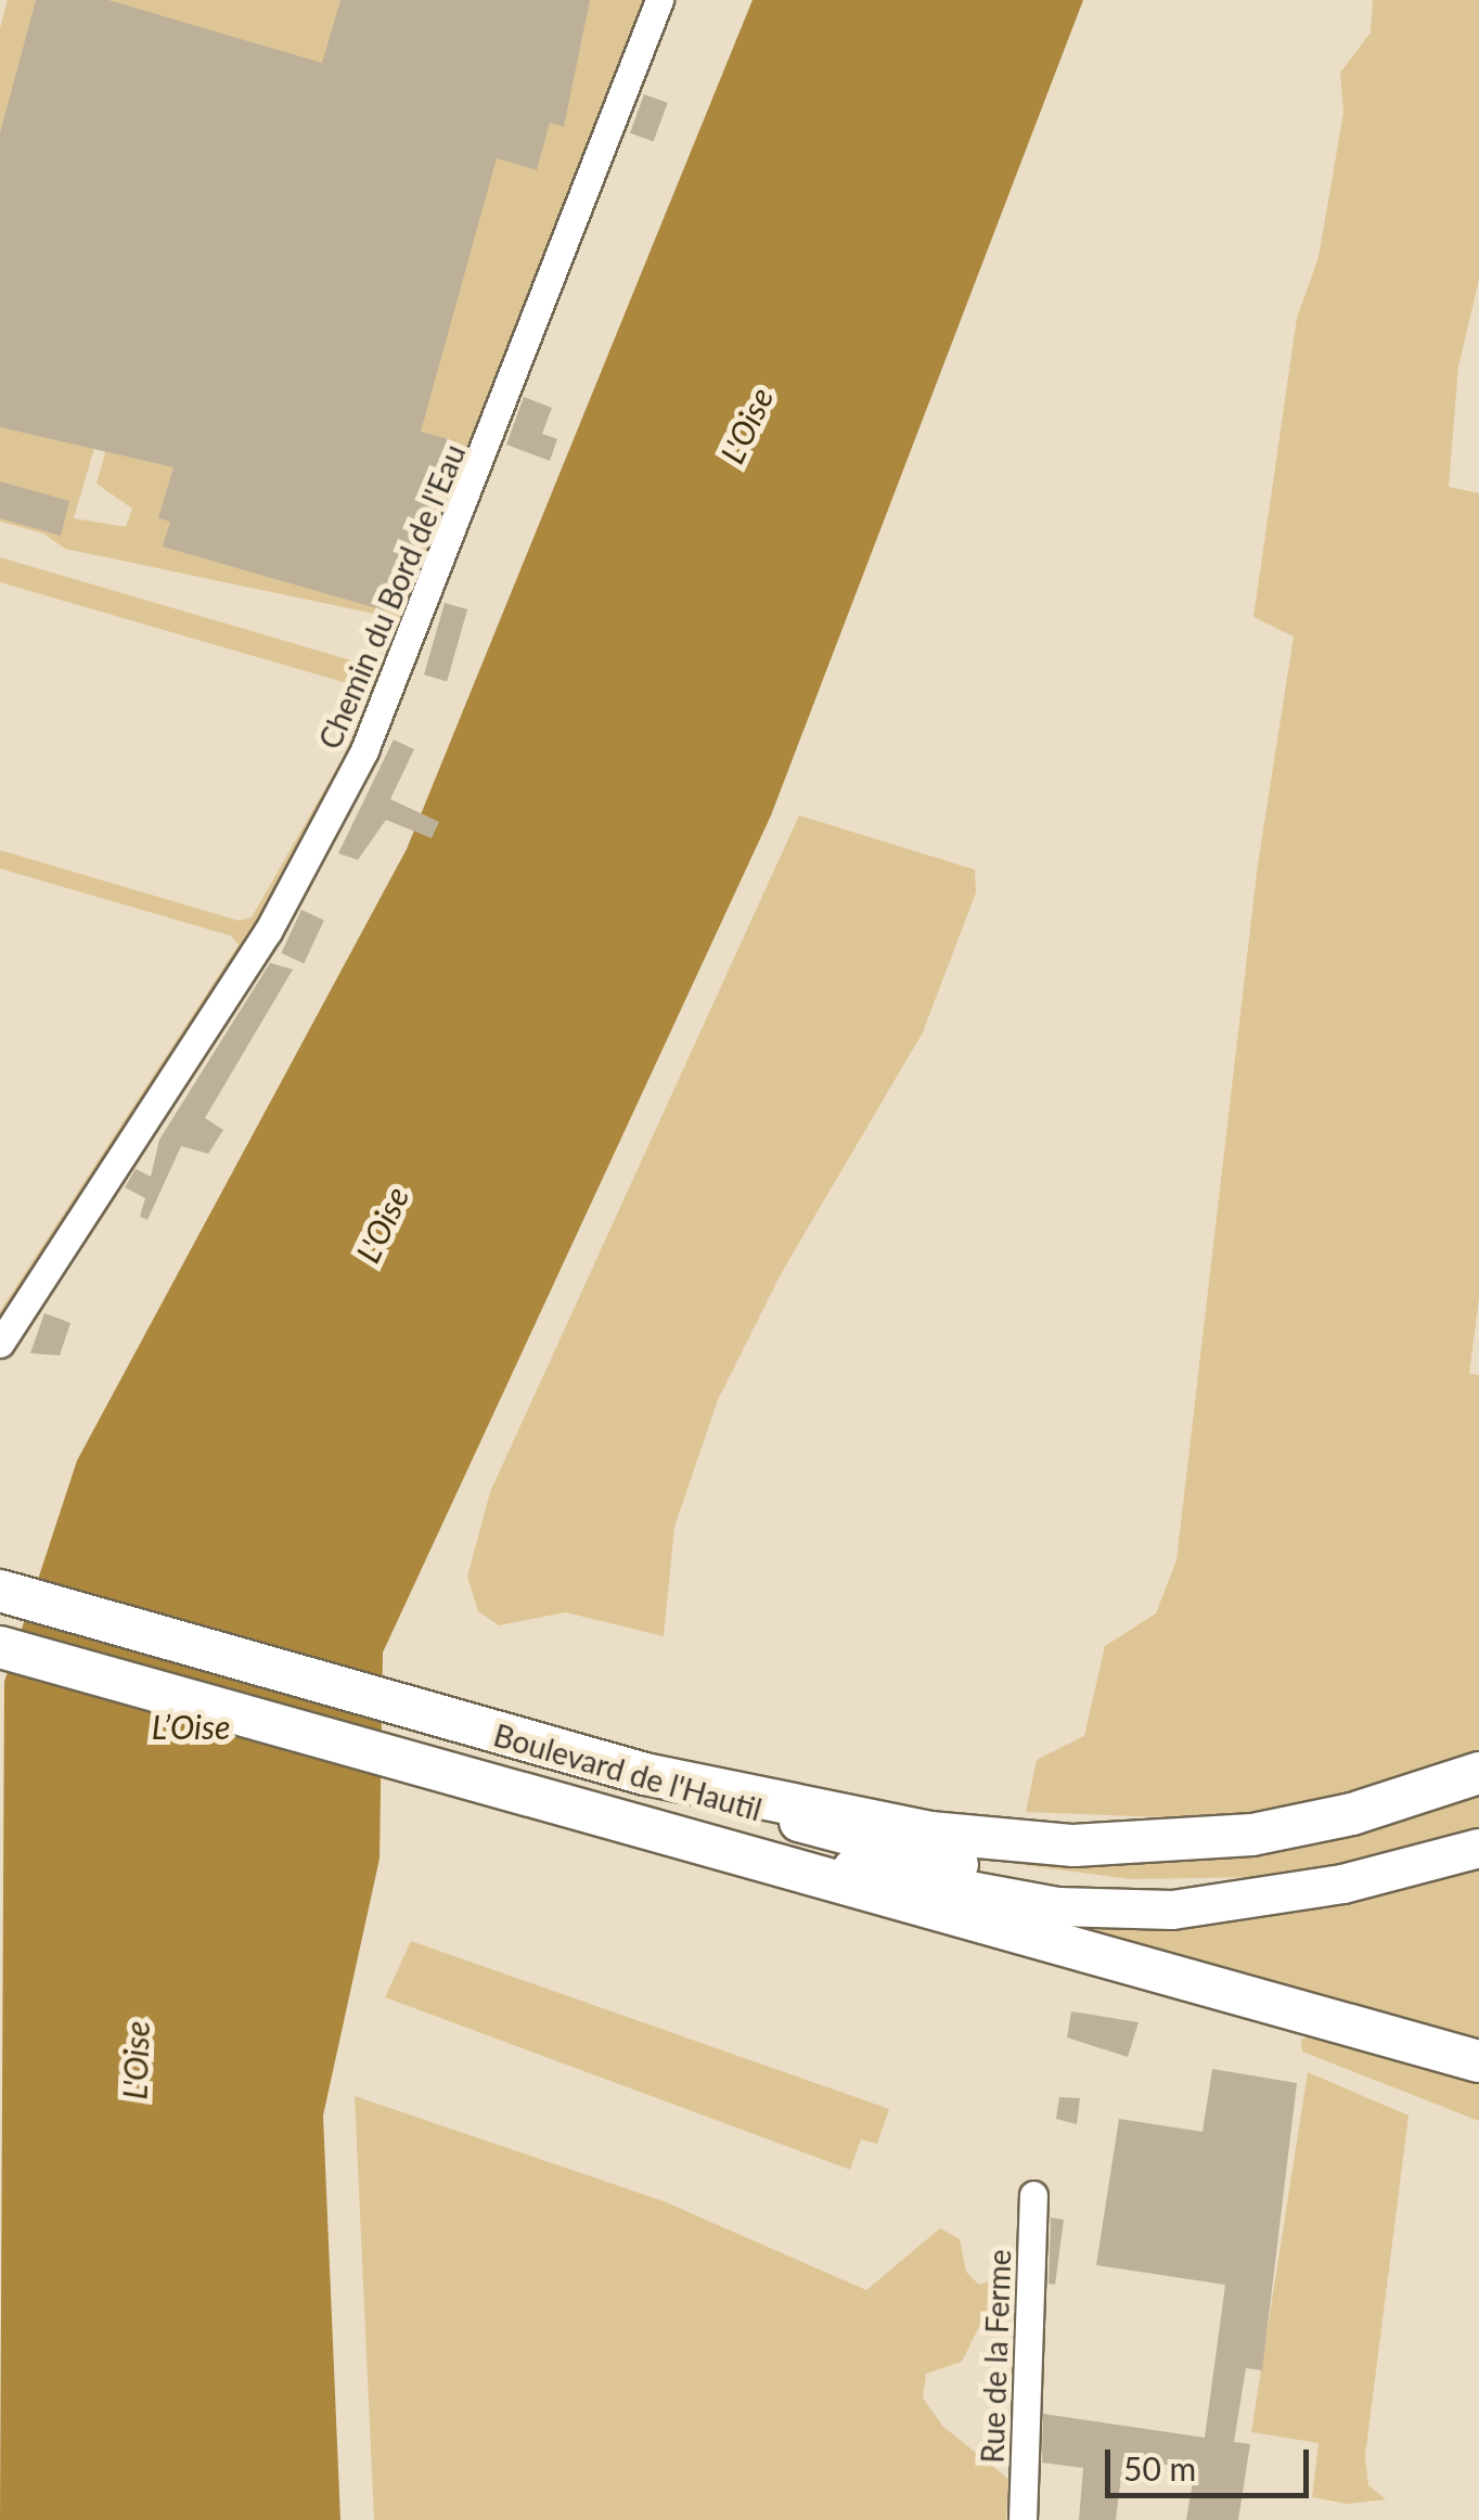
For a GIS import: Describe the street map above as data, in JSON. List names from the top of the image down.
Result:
{
  "streets": {
    "main road": ["Boulevard de l'Hautil"],
    "street": ["Chemin du Bord de l'Eau", "Rue de la Ferme"]
  },
  "water": ["L'Oise", "L’Oise"],
  "scale_bar": "50 m"
}
